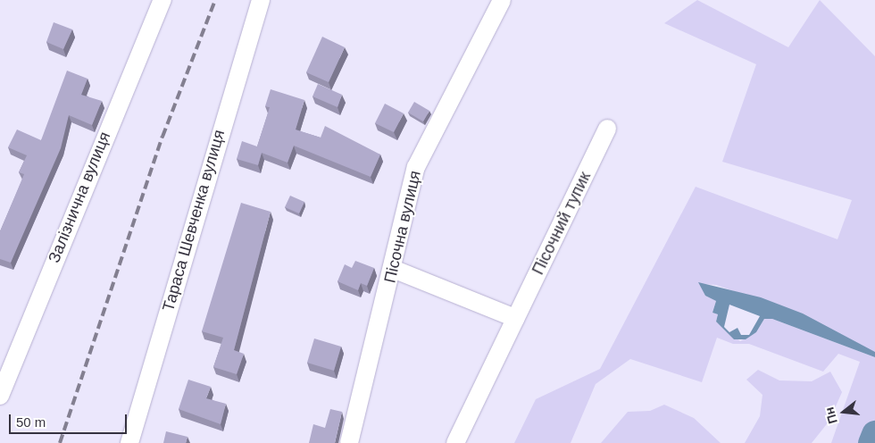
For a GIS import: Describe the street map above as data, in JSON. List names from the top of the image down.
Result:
{
  "streets": {
    "street": [
      "Залізнична вулиця",
      "Тараса Шевченка вулиця",
      "Пісочний тупик",
      "Пісочна вулиця"
    ]
  },
  "scale_bar": "50 m",
  "north": "left"
}
